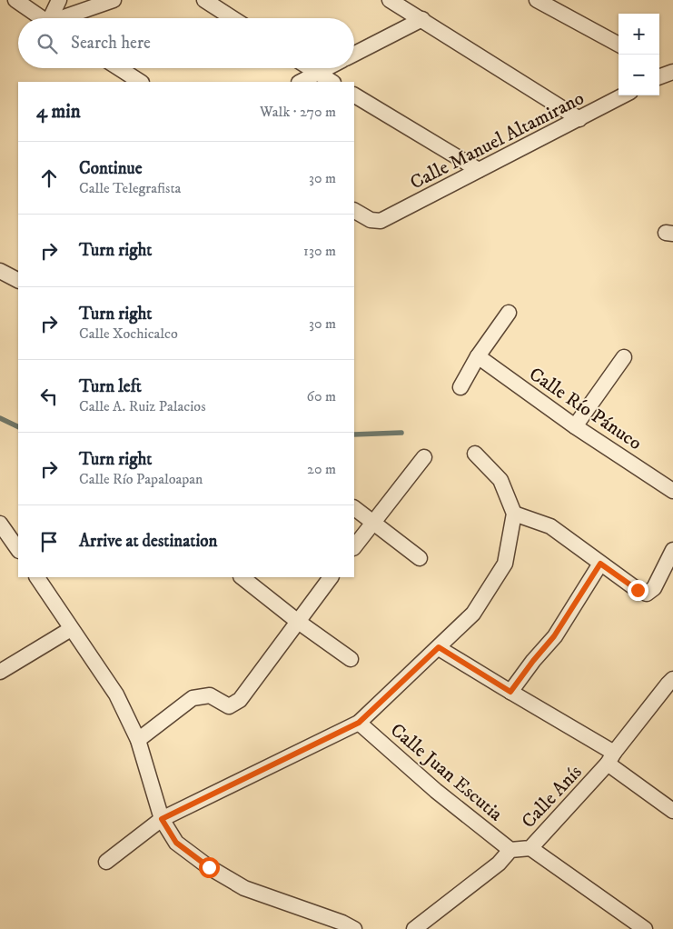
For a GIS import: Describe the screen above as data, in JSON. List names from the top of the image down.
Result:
{
  "streets": {
    "street": [
      "Calle Manuel Altamirano",
      "Calle Río Pánuco",
      "Calle Juan Escutia",
      "Calle Anís"
    ]
  },
  "crossings": [
    ["Calle Juan Escutia", "Calle Anís"]
  ],
  "page": {
    "map_buttons": ["+", "−"],
    "search": "Search here",
    "heading": ["4 min", "Walk · 270 m"],
    "list": [
      ["Continue", "Calle Telegrafista", "30 m"],
      ["Turn right", "130 m"],
      ["Turn right", "Calle Xochicalco", "30 m"],
      ["Turn left", "Calle A. Ruiz Palacios", "60 m"],
      ["Turn right", "Calle Río Papaloapan", "20 m"],
      "Arrive at destination"
    ]
  }
}
